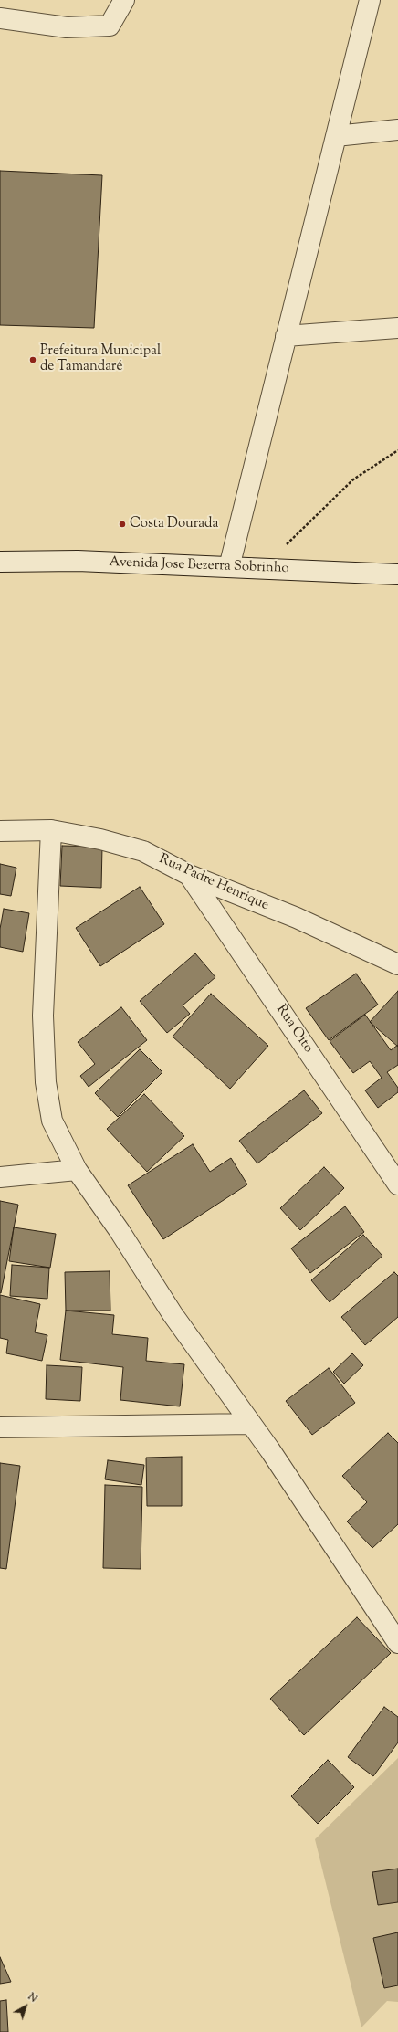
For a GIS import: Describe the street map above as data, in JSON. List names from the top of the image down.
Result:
{
  "streets": {
    "street": ["Avenida Jose Bezerra Sobrinho", "Rua Padre Henrique", "Rua Oito"]
  },
  "crossings": [
    ["Rua Padre Henrique", "Rua Oito"]
  ],
  "places": ["Prefeitura Municipal de Tamandaré", "Costa Dourada"],
  "north": "top right"
}
